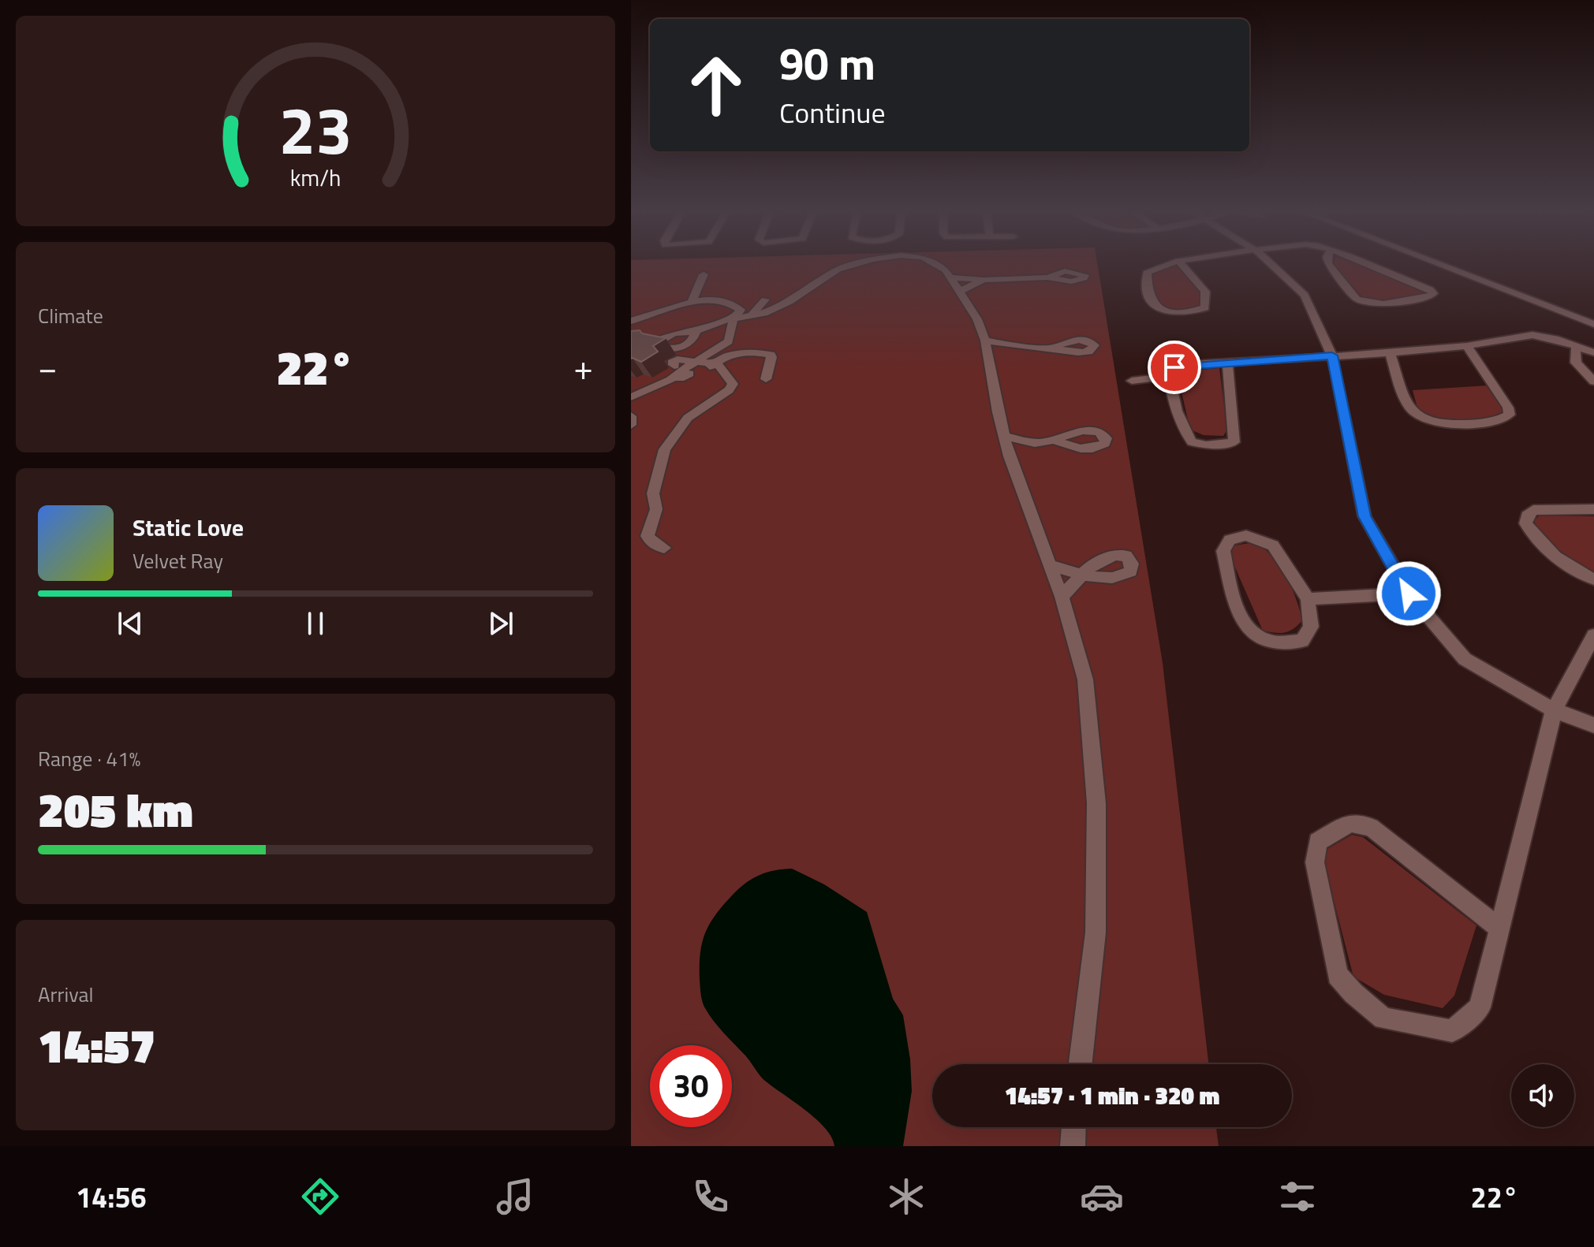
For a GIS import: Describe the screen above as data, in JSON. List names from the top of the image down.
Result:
{
  "page": {
    "turn": ["90 m", "Continue"],
    "tile": [
      "Climate",
      ["Range · 41%", "205 km"],
      ["Arrival", "14:57"]
    ],
    "heat": ["−", "22°", "+"],
    "song": ["Static Love", "Velvet Ray"],
    "limit": "30",
    "trip": "14:57 · 1 min · 320 m",
    "tabs": ["14:56", "22°"],
    "gauge": ["23", "km/h"]
  }
}
